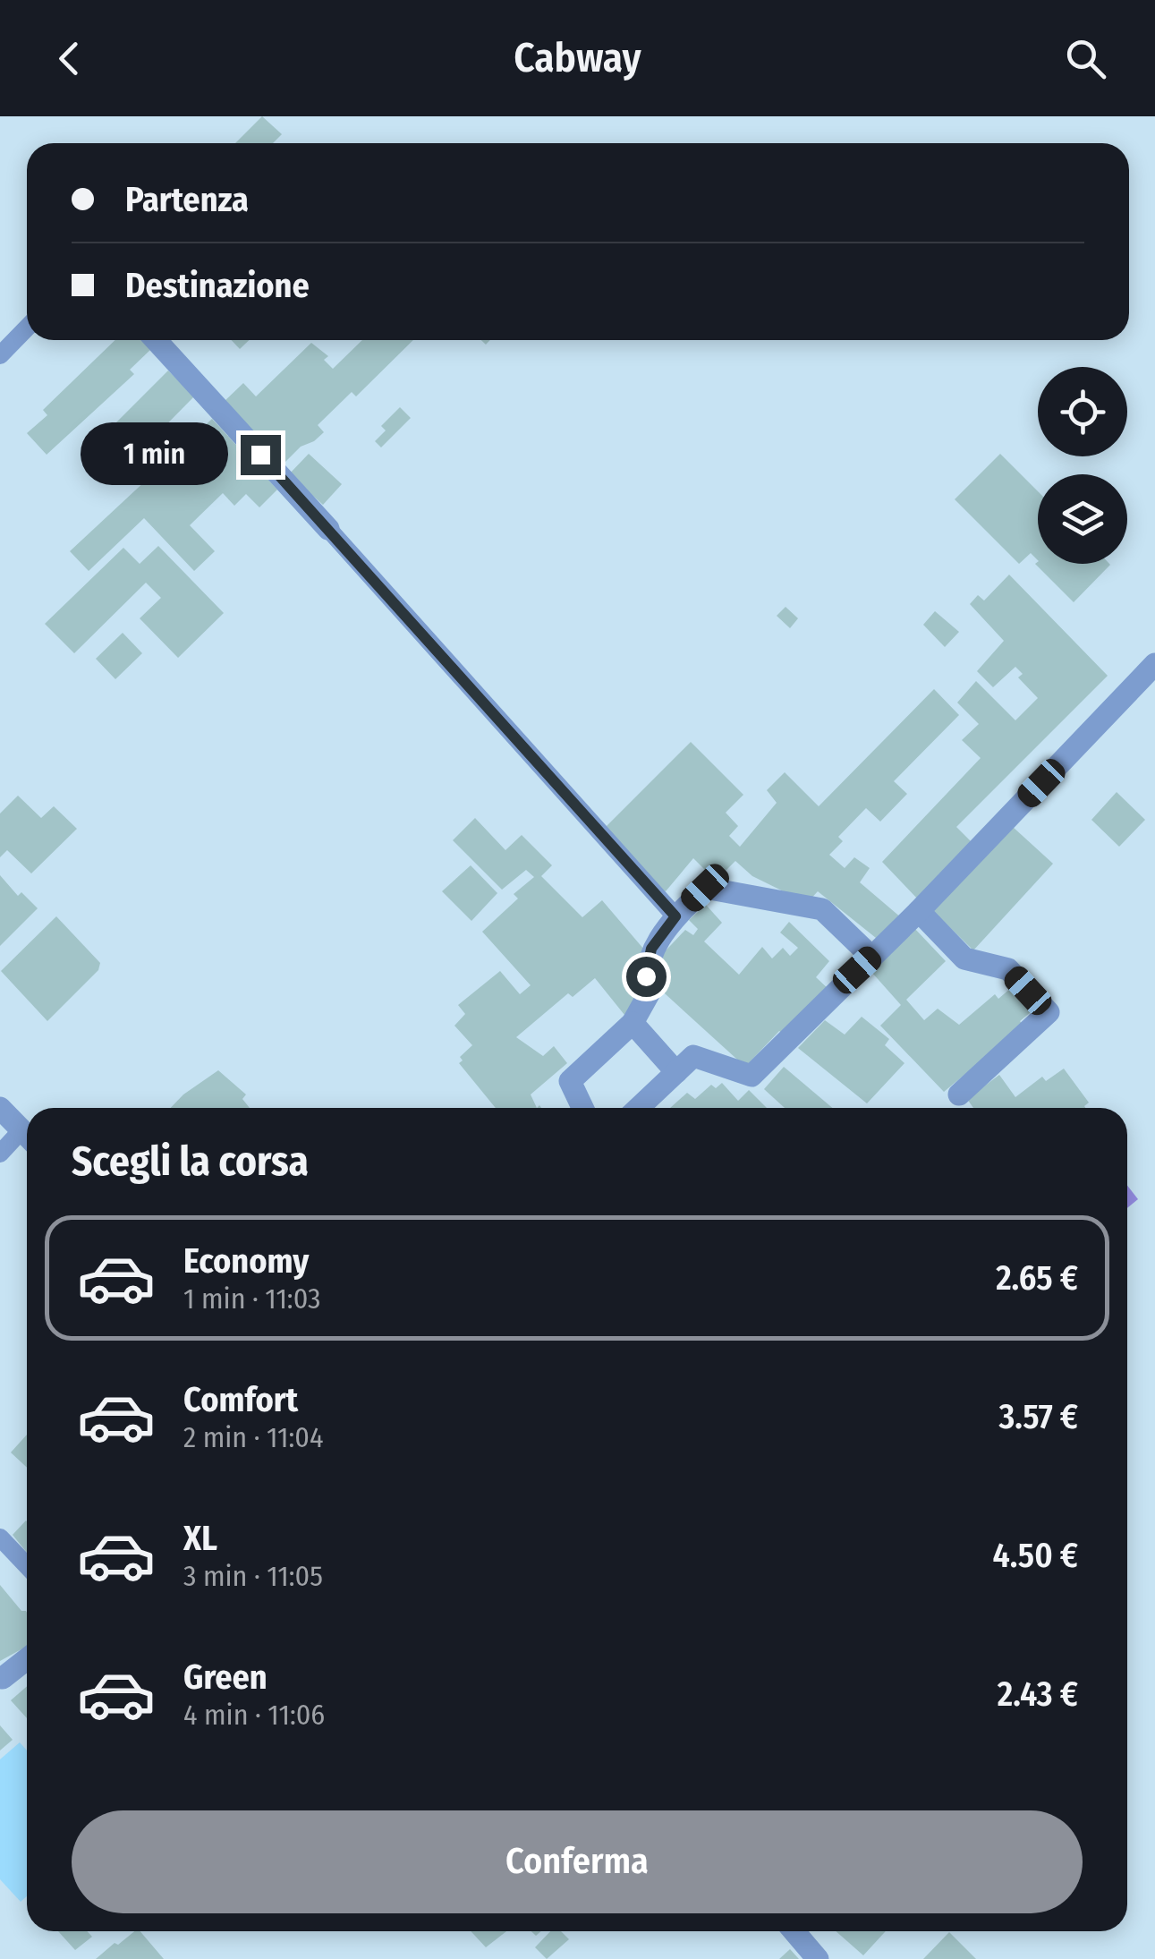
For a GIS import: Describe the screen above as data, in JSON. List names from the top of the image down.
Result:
{
  "page": {
    "header": "Cabway",
    "banner": ["Partenza", "Destinazione"],
    "bubble": "1 min",
    "heading": "Scegli la corsa",
    "list": [
      {
        "name": "Economy",
        "note": "1 min · 11:03",
        "value": "2.65 €"
      },
      {
        "name": "Comfort",
        "note": "2 min · 11:04",
        "value": "3.57 €"
      },
      {
        "name": "XL",
        "note": "3 min · 11:05",
        "value": "4.50 €"
      },
      {
        "name": "Green",
        "note": "4 min · 11:06",
        "value": "2.43 €"
      }
    ],
    "buttons": "Conferma"
  }
}
